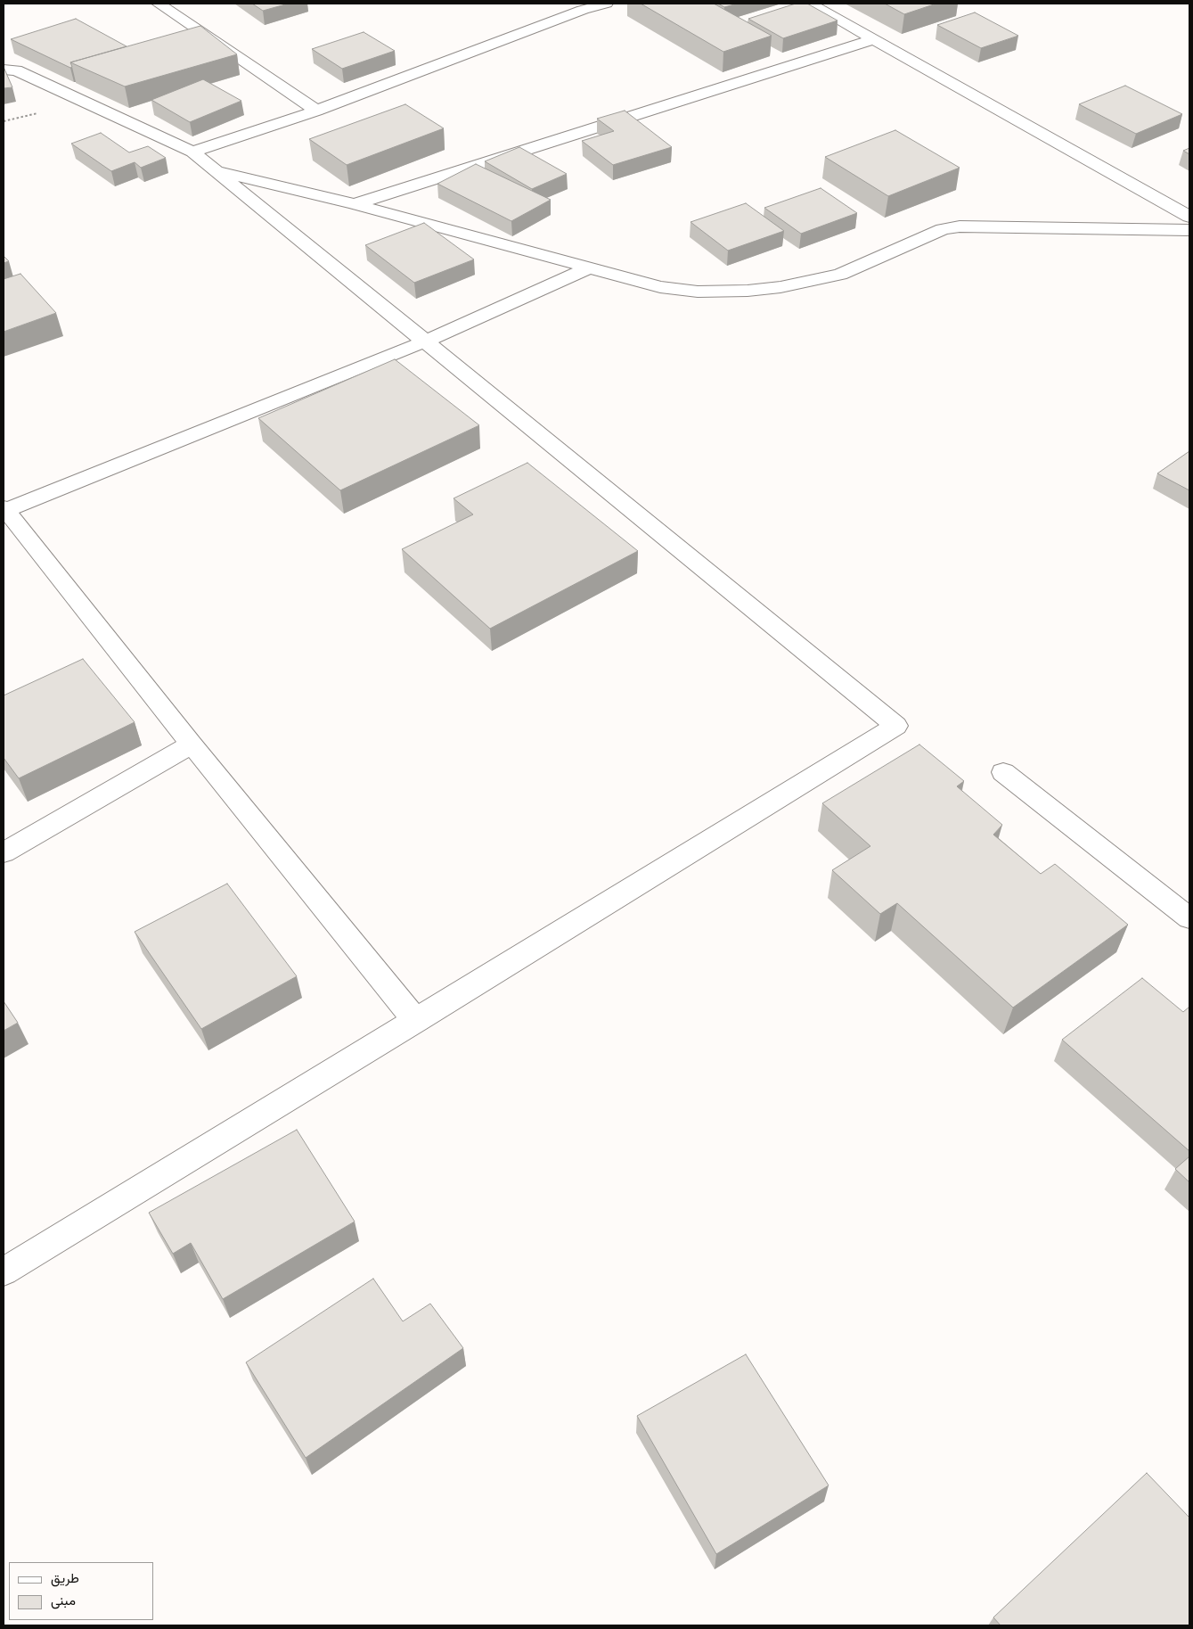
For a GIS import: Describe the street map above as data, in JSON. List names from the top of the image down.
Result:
{
  "legend": ["طريق", "مبنى"]
}
